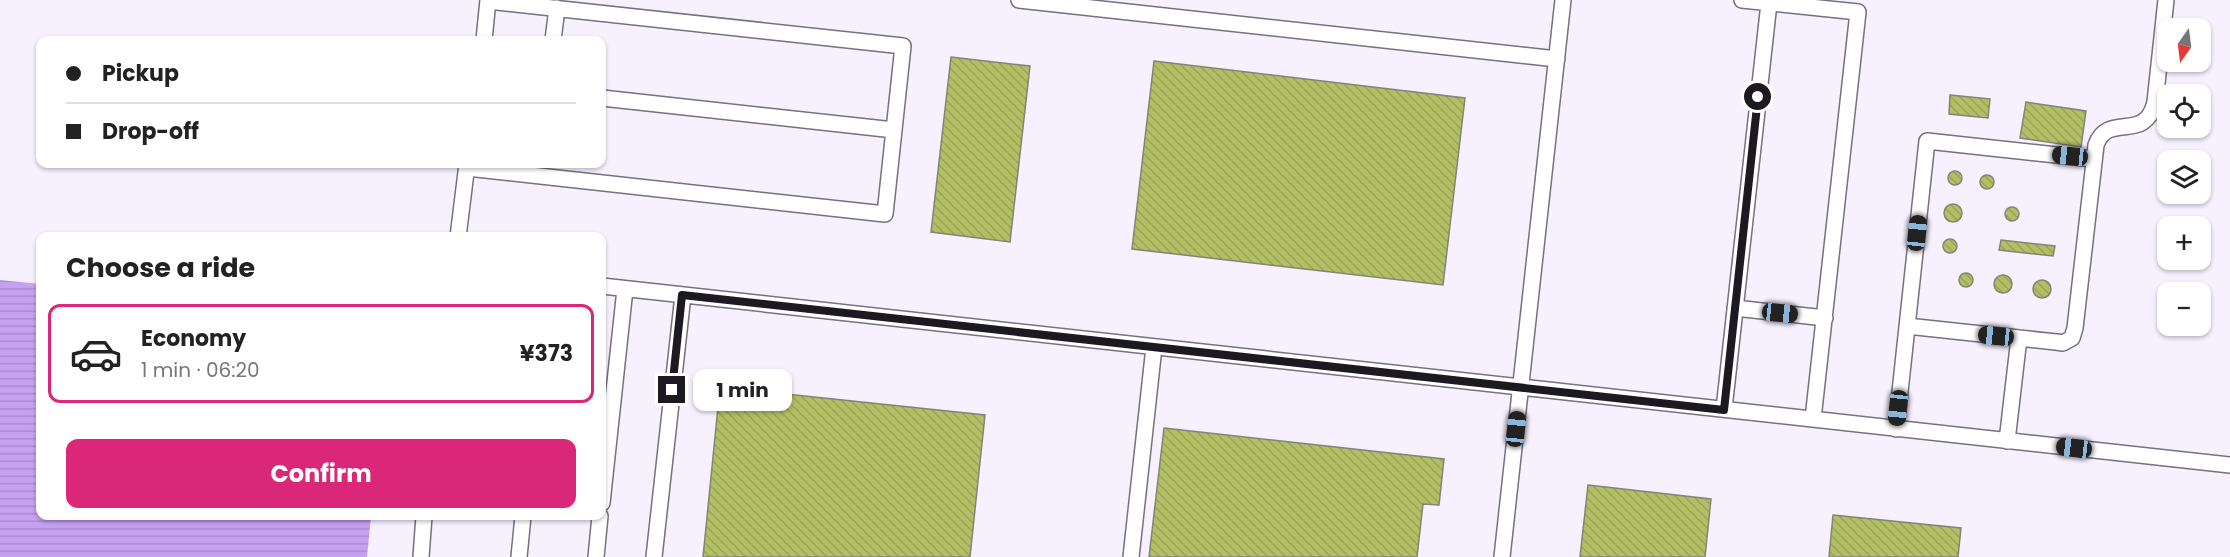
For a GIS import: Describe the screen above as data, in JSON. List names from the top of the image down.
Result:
{
  "north": "bottom",
  "page": {
    "map_buttons": ["+", "−"],
    "banner": ["Pickup", "Drop-off"],
    "heading": "Choose a ride",
    "list": [
      {
        "name": "Economy",
        "note": "1 min · 06:20",
        "value": "¥373"
      }
    ],
    "bubble": "1 min",
    "buttons": "Confirm"
  }
}
